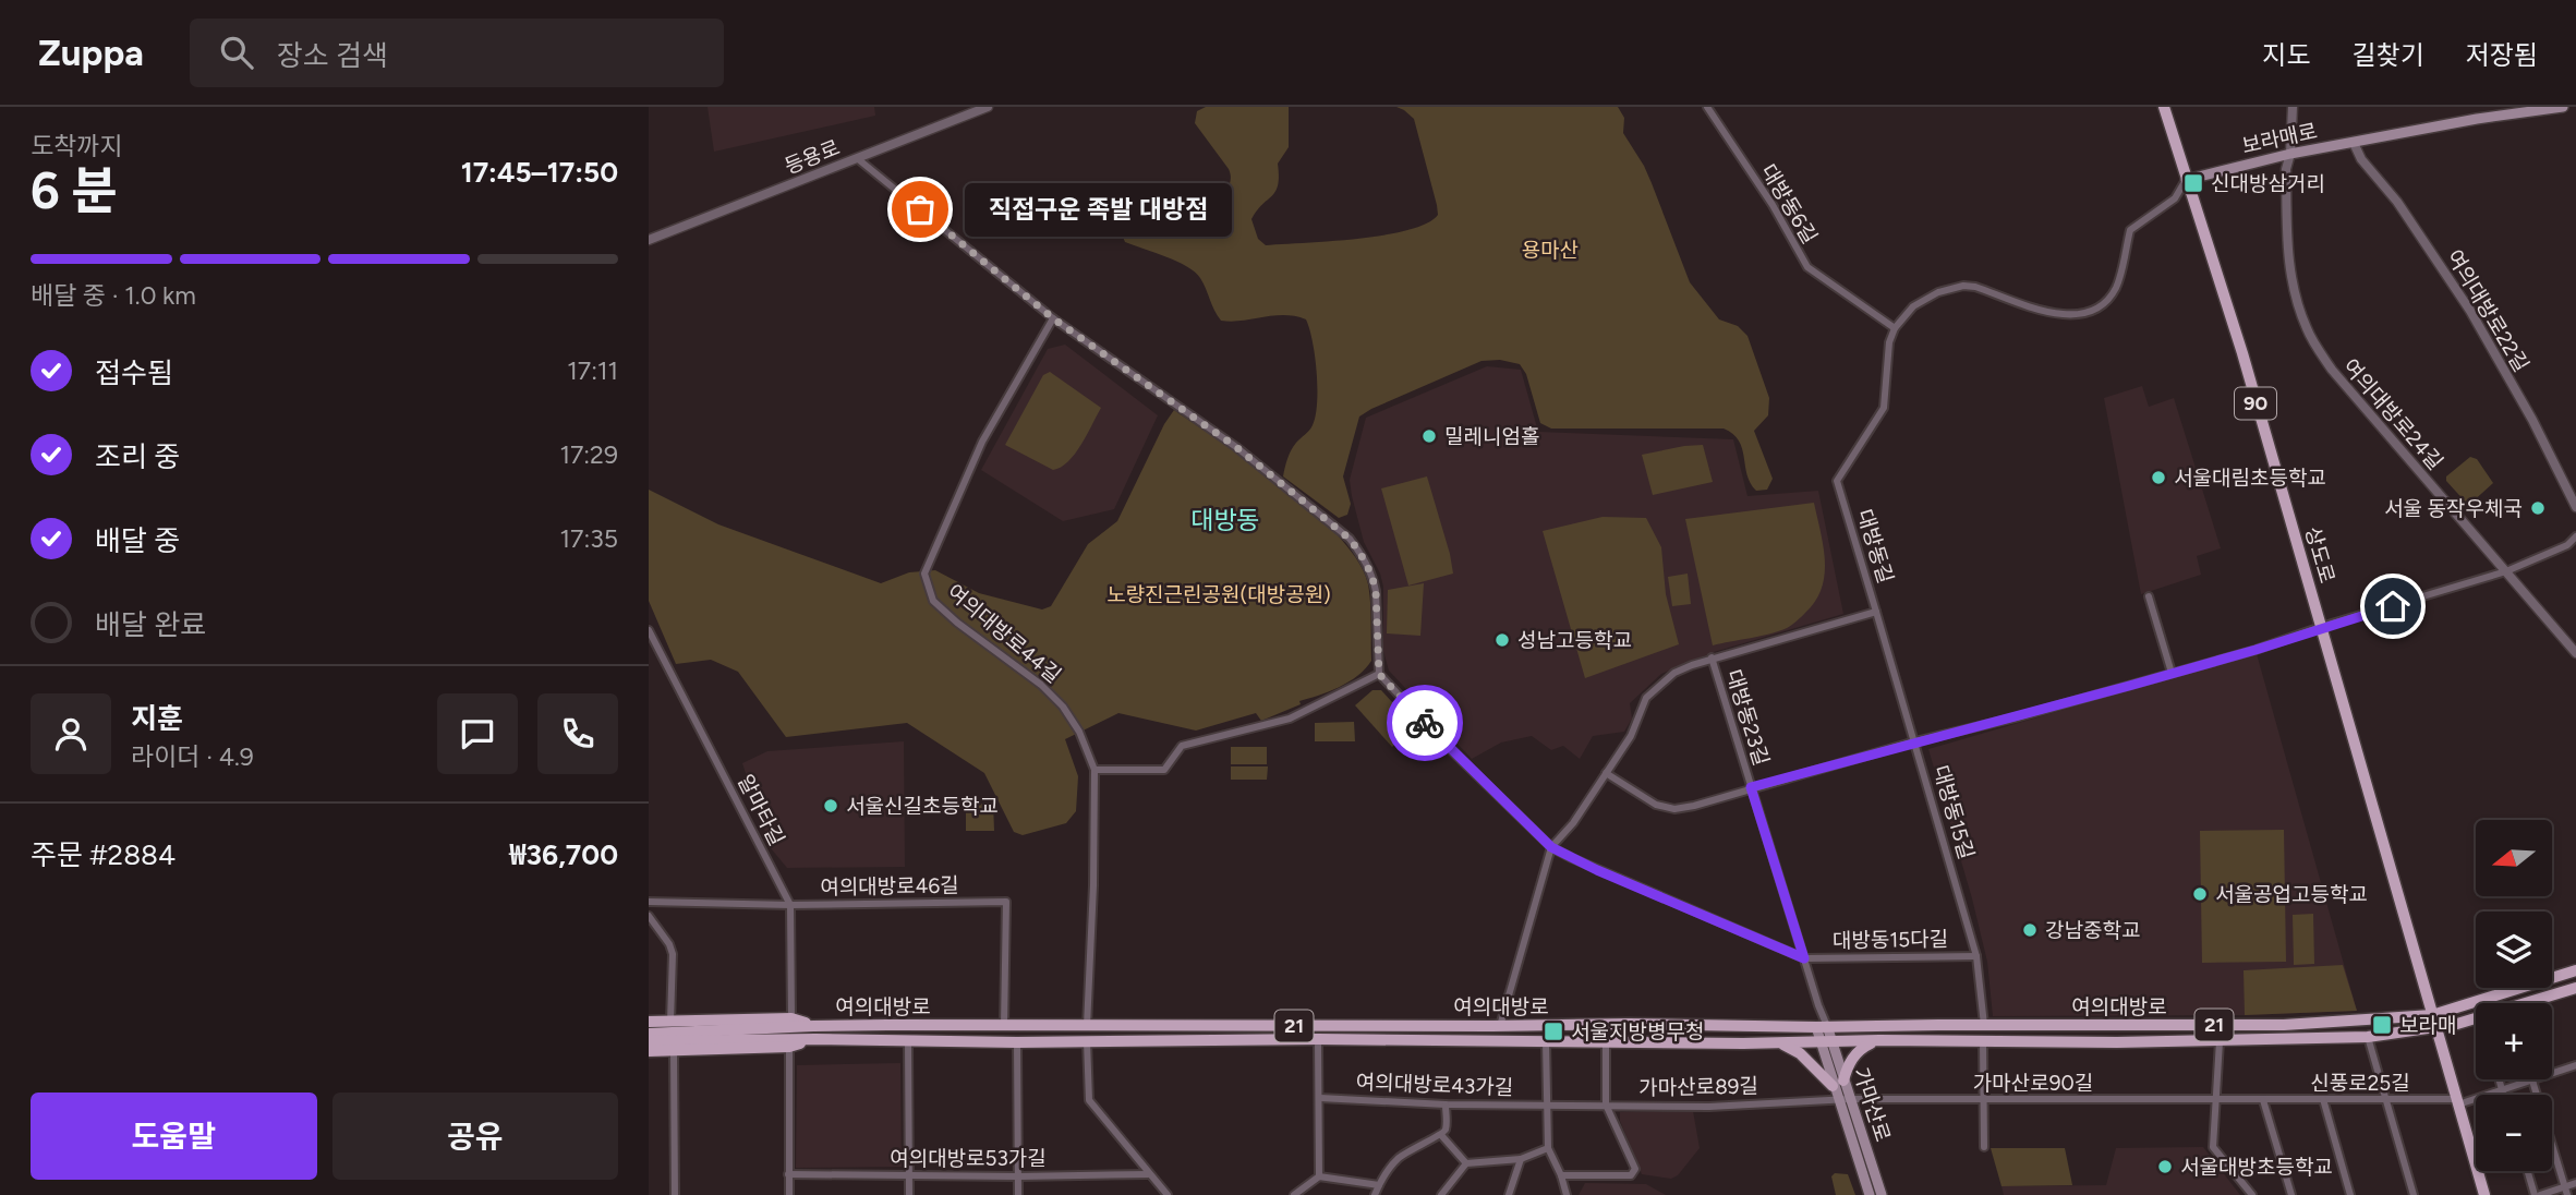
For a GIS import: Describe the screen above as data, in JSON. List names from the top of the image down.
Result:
{
  "streets": {
    "main road": [
      "보라매로",
      "90",
      "상도로",
      "여의대방로",
      "21",
      "가마산로"
    ],
    "street": [
      "등용로",
      "대방동6길",
      "여의대방로22길",
      "여의대방로24길",
      "대방동길",
      "여의대방로44길",
      "대방동23길",
      "알마타길",
      "대방동15길",
      "여의대방로46길",
      "대방동15다길",
      "가마산로90길",
      "신풍로25길",
      "여의대방로43가길",
      "가마산로89길",
      "여의대방로53가길"
    ]
  },
  "crossings": [
    ["보라매로", "여의대방로22길"],
    ["보라매로", "여의대방로24길"],
    ["보라매로", "상도로"],
    ["대방동6길", "대방동길"],
    ["90", "상도로"],
    ["90", "여의대방로"],
    ["90", "신풍로25길"],
    ["대방동길", "대방동23길"],
    ["대방동길", "대방동15길"],
    ["대방동길", "여의대방로"],
    ["상도로", "여의대방로"],
    ["여의대방로44길", "여의대방로"],
    ["대방동23길", "대방동15다길"],
    ["대방동23길", "여의대방로"],
    ["대방동23길", "가마산로"],
    ["알마타길", "여의대방로46길"],
    ["알마타길", "21"],
    ["대방동15길", "대방동15다길"],
    ["대방동15길", "여의대방로"],
    ["여의대방로46길", "여의대방로"],
    ["여의대방로", "21"],
    ["여의대방로", "가마산로"],
    ["가마산로90길", "신풍로25길"],
    ["가마산로90길", "가마산로89길"],
    ["가마산로90길", "가마산로"],
    ["여의대방로43가길", "가마산로89길"],
    ["가마산로89길", "가마산로"]
  ],
  "districts": ["대방동"],
  "parks": ["용마산", "노량진근린공원(대방공원)"],
  "places": {
    "transit": ["신대방삼거리", "보라매", "서울지방병무청"],
    "other": [
      "직접구운 족발 대방점",
      "밀레니엄홀",
      "서울대림초등학교",
      "서울 동작우체국",
      "성남고등학교",
      "서울신길초등학교",
      "서울공업고등학교",
      "강남중학교",
      "서울대방초등학교"
    ]
  },
  "north": "left",
  "page": {
    "header": "Zuppa",
    "search": "장소 검색",
    "nav": ["지도", "길찾기", "저장됨"],
    "heading": ["6 분", "도착까지", "17:45–17:50"],
    "panel": [
      "지훈",
      "라이더 · 4.9",
      "주문 #2884",
      "₩36,700"
    ],
    "bubble": "직접구운 족발 대방점",
    "bar": "배달 중 · 1.0 km",
    "list": [
      ["접수됨", "17:11"],
      ["조리 중", "17:29"],
      ["배달 중", "17:35"],
      "배달 완료"
    ],
    "map_buttons": ["+", "−"],
    "buttons": ["도움말", "공유"]
  }
}
